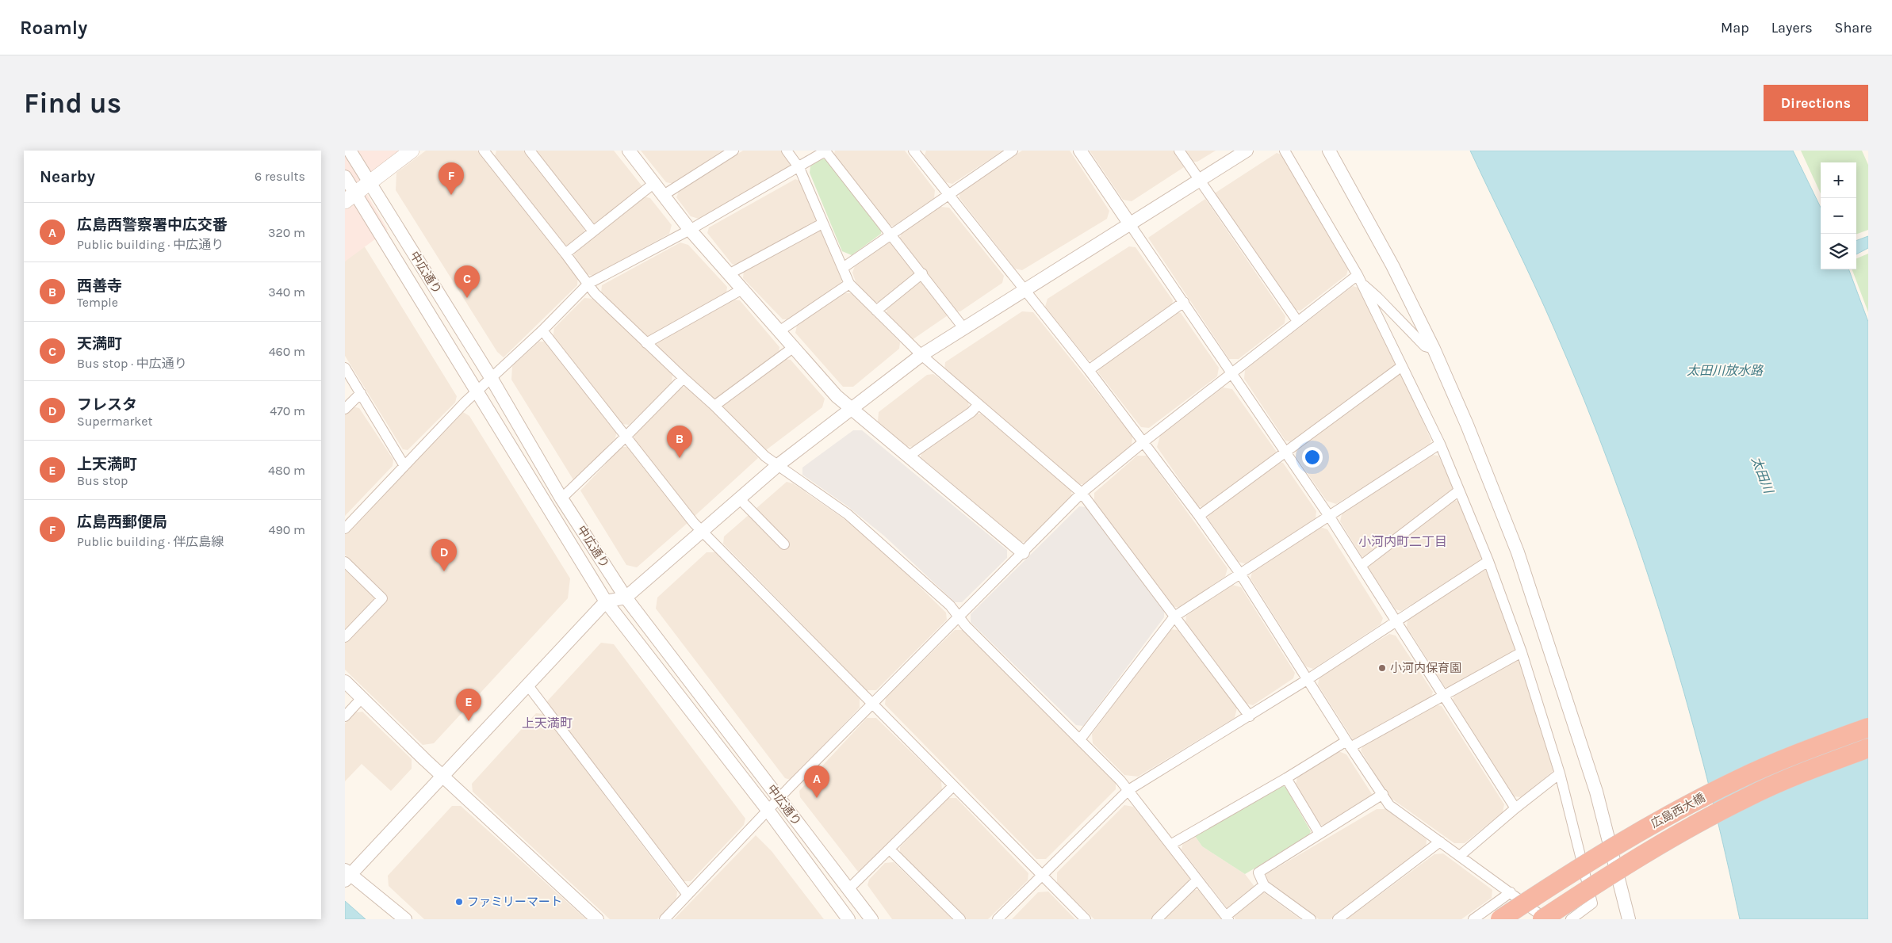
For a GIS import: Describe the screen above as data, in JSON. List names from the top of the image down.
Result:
{
  "streets": {
    "highway": ["広島西大橋"],
    "street": ["中広通り"]
  },
  "districts": ["小河内町二丁目", "上天満町"],
  "water": ["太田川放水路", "太田川"],
  "places": ["小河内保育園", "ファミリーマート"],
  "page": {
    "header": "Roamly",
    "nav": ["Map", "Layers", "Share"],
    "buttons": "Directions",
    "title": "Find us",
    "heading": ["Nearby", "6 results"],
    "map_buttons": ["+", "−"],
    "pins": [
      "F",
      "C",
      "B",
      "D",
      "E",
      "A"
    ],
    "list": [
      {
        "mark": "A",
        "name": "広島西警察署中広交番",
        "note": "Public building · 中広通り",
        "value": "320 m"
      },
      {
        "mark": "B",
        "name": "西善寺",
        "note": "Temple",
        "value": "340 m"
      },
      {
        "mark": "C",
        "name": "天満町",
        "note": "Bus stop · 中広通り",
        "value": "460 m"
      },
      {
        "mark": "D",
        "name": "フレスタ",
        "note": "Supermarket",
        "value": "470 m"
      },
      {
        "mark": "E",
        "name": "上天満町",
        "note": "Bus stop",
        "value": "480 m"
      },
      {
        "mark": "F",
        "name": "広島西郵便局",
        "note": "Public building · 伴広島線",
        "value": "490 m"
      }
    ]
  }
}
